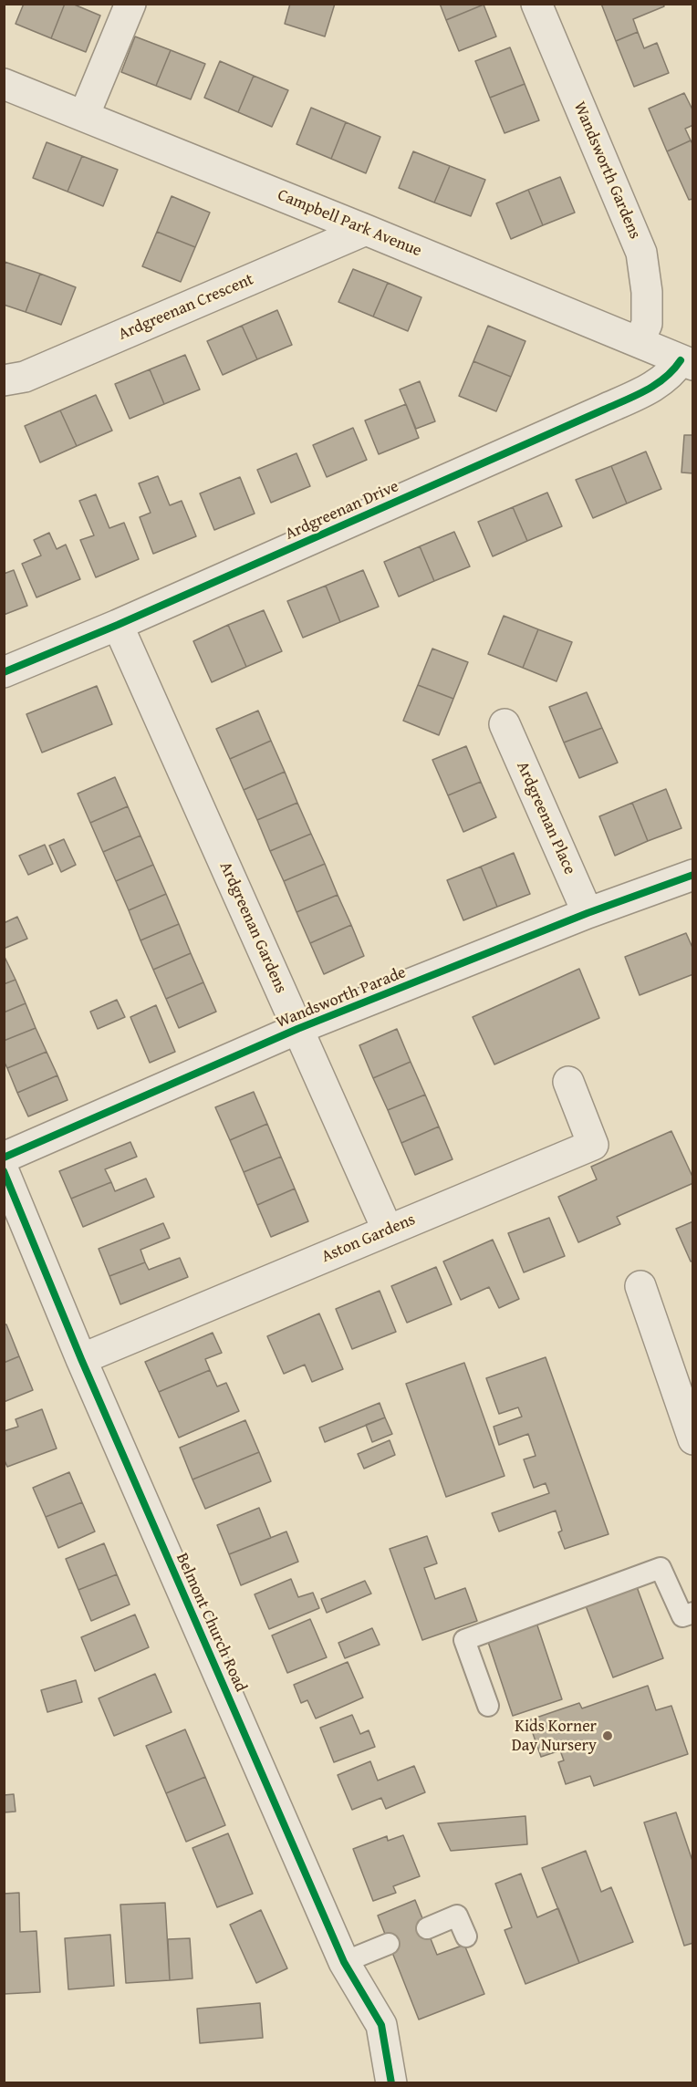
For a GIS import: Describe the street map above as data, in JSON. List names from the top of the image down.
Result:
{
  "streets": {
    "street": [
      "Wandsworth Gardens",
      "Campbell Park Avenue",
      "Ardgreenan Crescent",
      "Ardgreenan Drive",
      "Ardgreenan Place",
      "Ardgreenan Gardens",
      "Wandsworth Parade",
      "Aston Gardens",
      "Belmont Church Road"
    ]
  },
  "crossings": [
    ["Wandsworth Gardens", "Campbell Park Avenue"],
    ["Campbell Park Avenue", "Ardgreenan Crescent"],
    ["Campbell Park Avenue", "Ardgreenan Drive"],
    ["Ardgreenan Drive", "Ardgreenan Gardens"],
    ["Ardgreenan Place", "Wandsworth Parade"],
    ["Ardgreenan Gardens", "Wandsworth Parade"],
    ["Ardgreenan Gardens", "Aston Gardens"],
    ["Aston Gardens", "Belmont Church Road"]
  ],
  "places": ["Kids Korner Day Nursery"]
}
